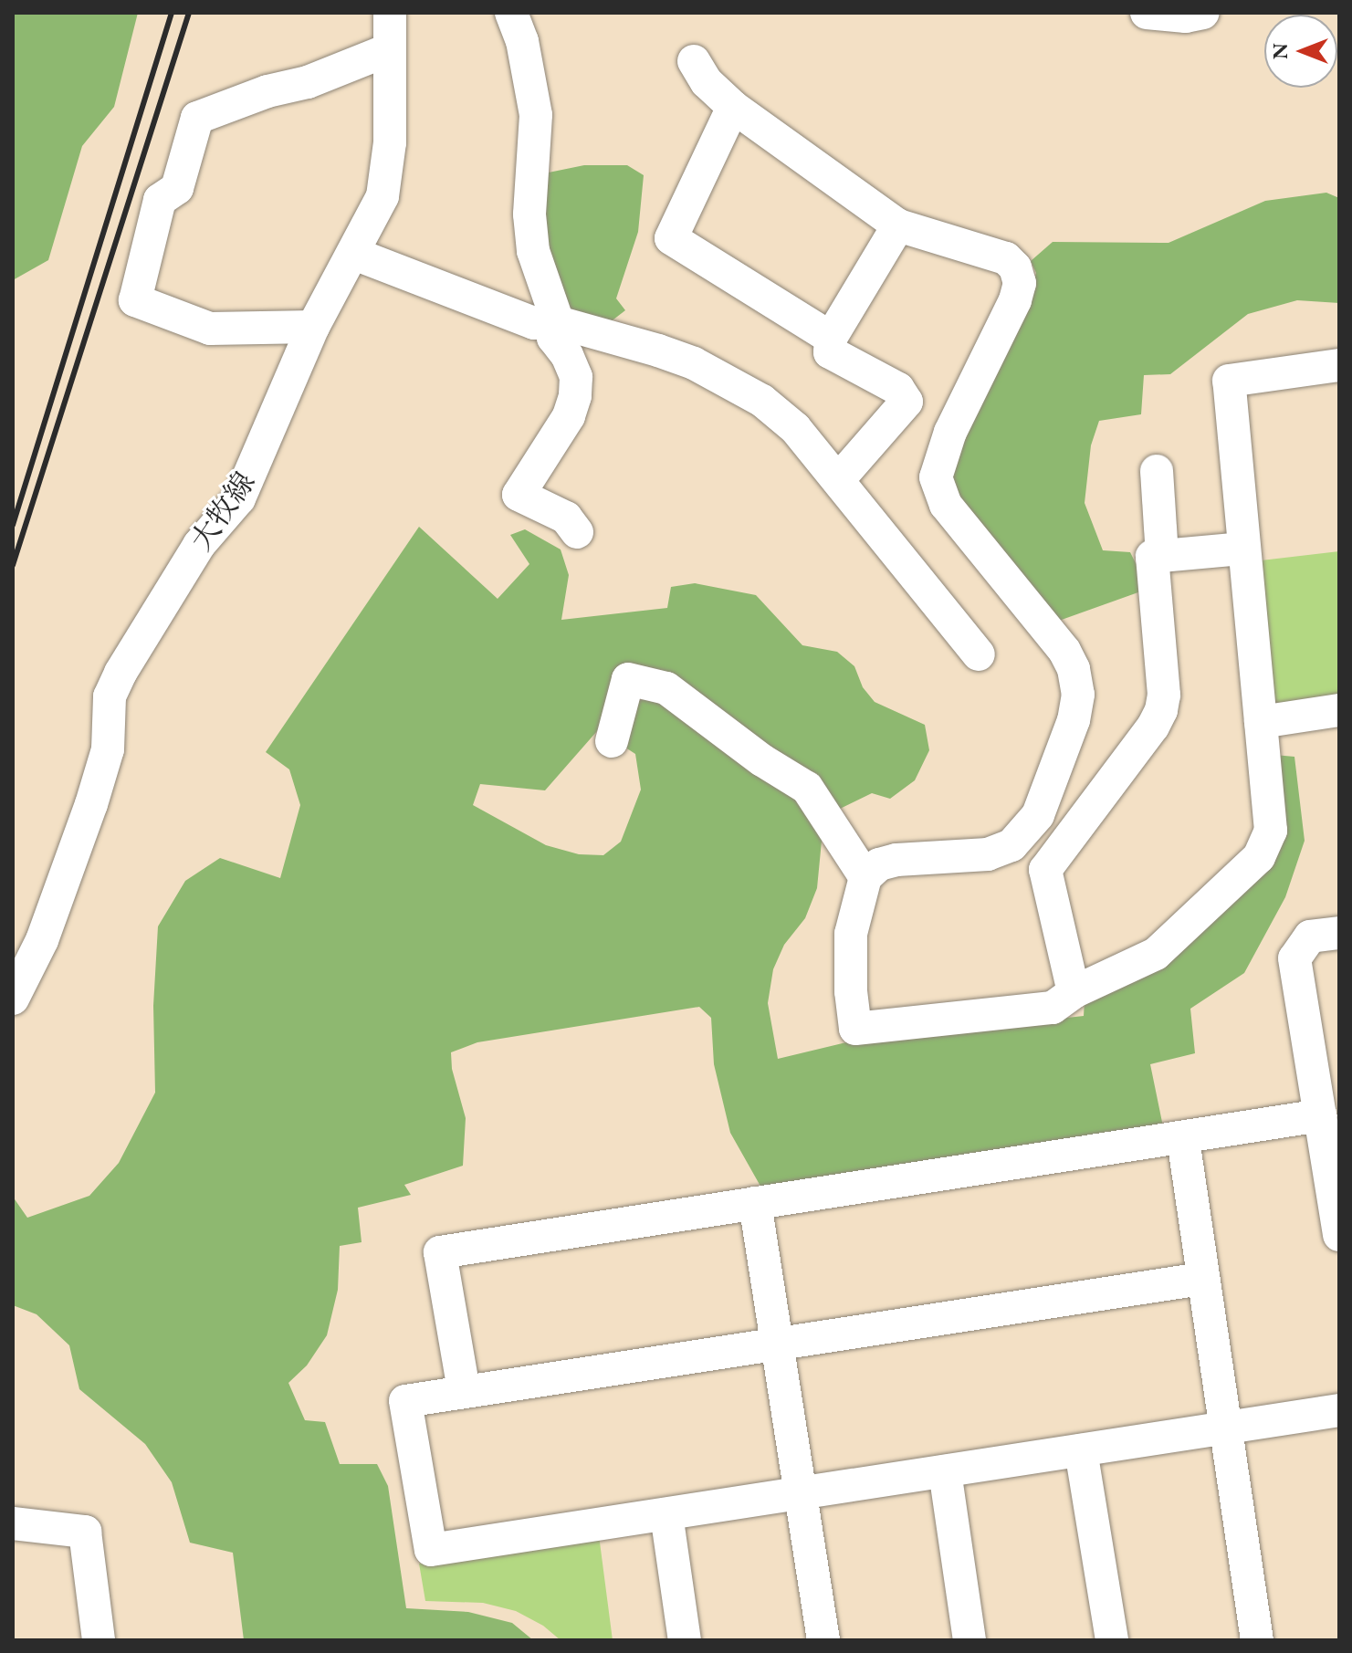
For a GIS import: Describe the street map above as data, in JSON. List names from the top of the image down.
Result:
{
  "streets": {
    "street": ["大牧線"]
  },
  "north": "left"
}
